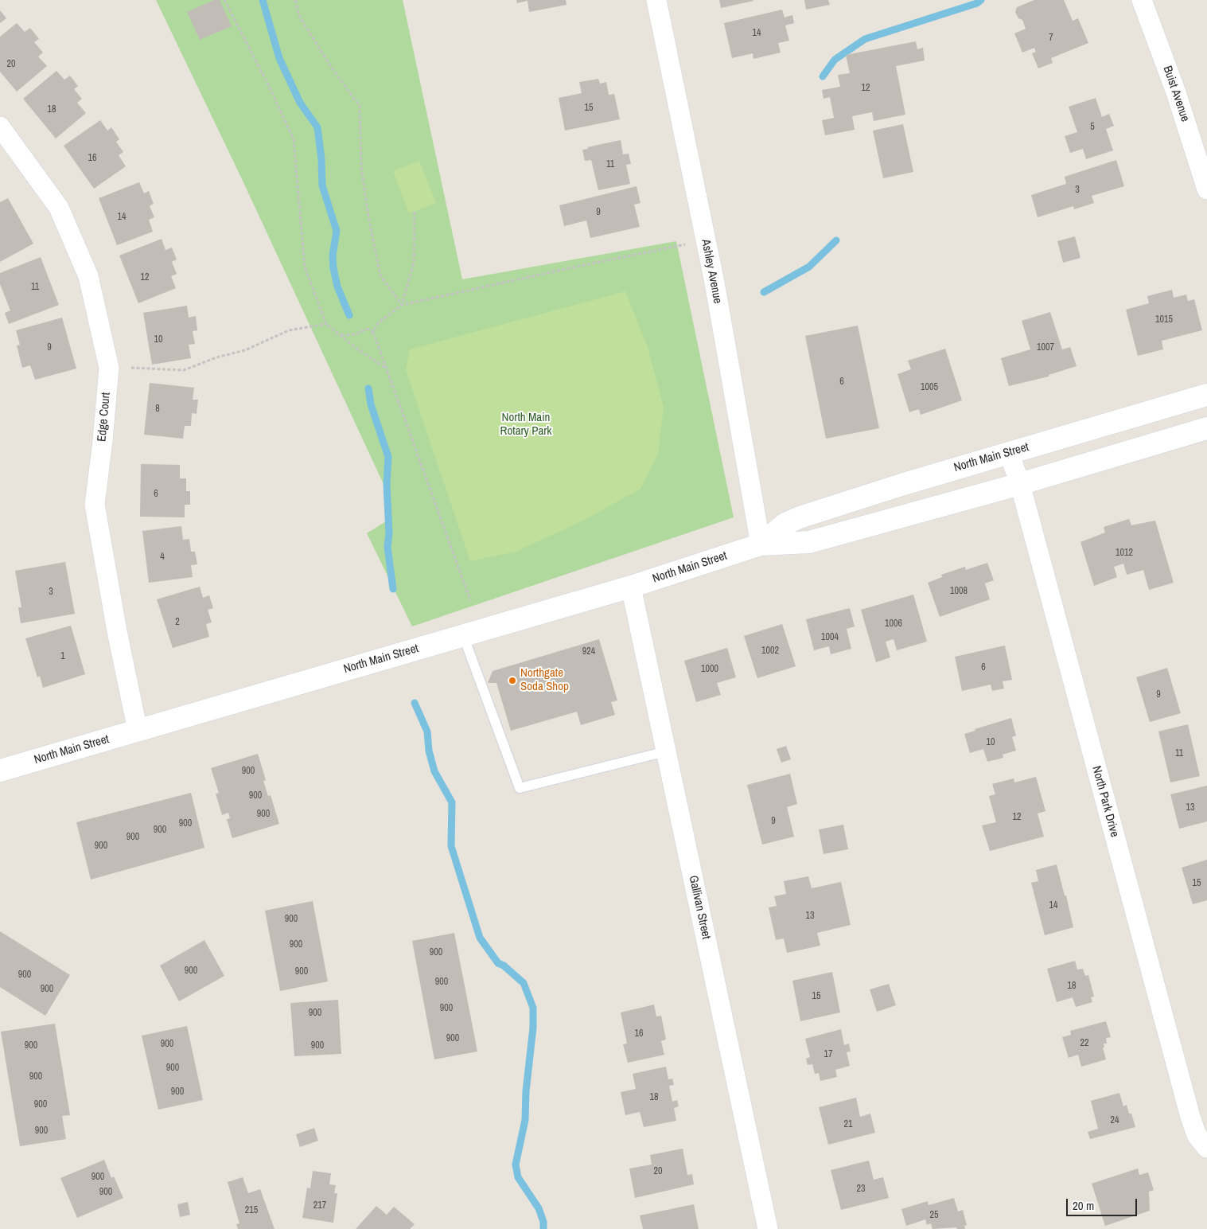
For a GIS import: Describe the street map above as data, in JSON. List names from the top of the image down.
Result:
{
  "streets": {
    "street": [
      "Buist Avenue",
      "Ashley Avenue",
      "Edge Court",
      "North Main Street",
      "North Park Drive",
      "Gallivan Street"
    ]
  },
  "crossings": [
    ["Ashley Avenue", "North Main Street"],
    ["Edge Court", "North Main Street"],
    ["North Main Street", "North Park Drive"],
    ["North Main Street", "Gallivan Street"]
  ],
  "parks": ["North Main Rotary Park"],
  "places": ["Northgate Soda Shop"],
  "house_numbers": [
    "14",
    "7",
    "20",
    "12",
    "15",
    "18",
    "5",
    "16",
    "11",
    "3",
    "9",
    "14",
    "12",
    "11",
    "1015",
    "10",
    "9",
    "1007",
    "6",
    "1005",
    "8",
    "6",
    "1012",
    "4",
    "1008",
    "3",
    "2",
    "1006",
    "1004",
    "1002",
    "924",
    "1",
    "6",
    "1000",
    "9",
    "10",
    "11",
    "900",
    "900",
    "13",
    "900",
    "12",
    "9",
    "900",
    "900",
    "900",
    "900",
    "15",
    "14",
    "13",
    "900",
    "900",
    "900",
    "900",
    "900",
    "900",
    "900",
    "18",
    "900",
    "15",
    "900",
    "900",
    "16",
    "900",
    "22",
    "900",
    "900",
    "900",
    "17",
    "900",
    "900",
    "900",
    "18",
    "900",
    "24",
    "21",
    "900",
    "20",
    "900",
    "23",
    "900",
    "217",
    "215",
    "25"
  ],
  "scale_bar": "20 m"
}
